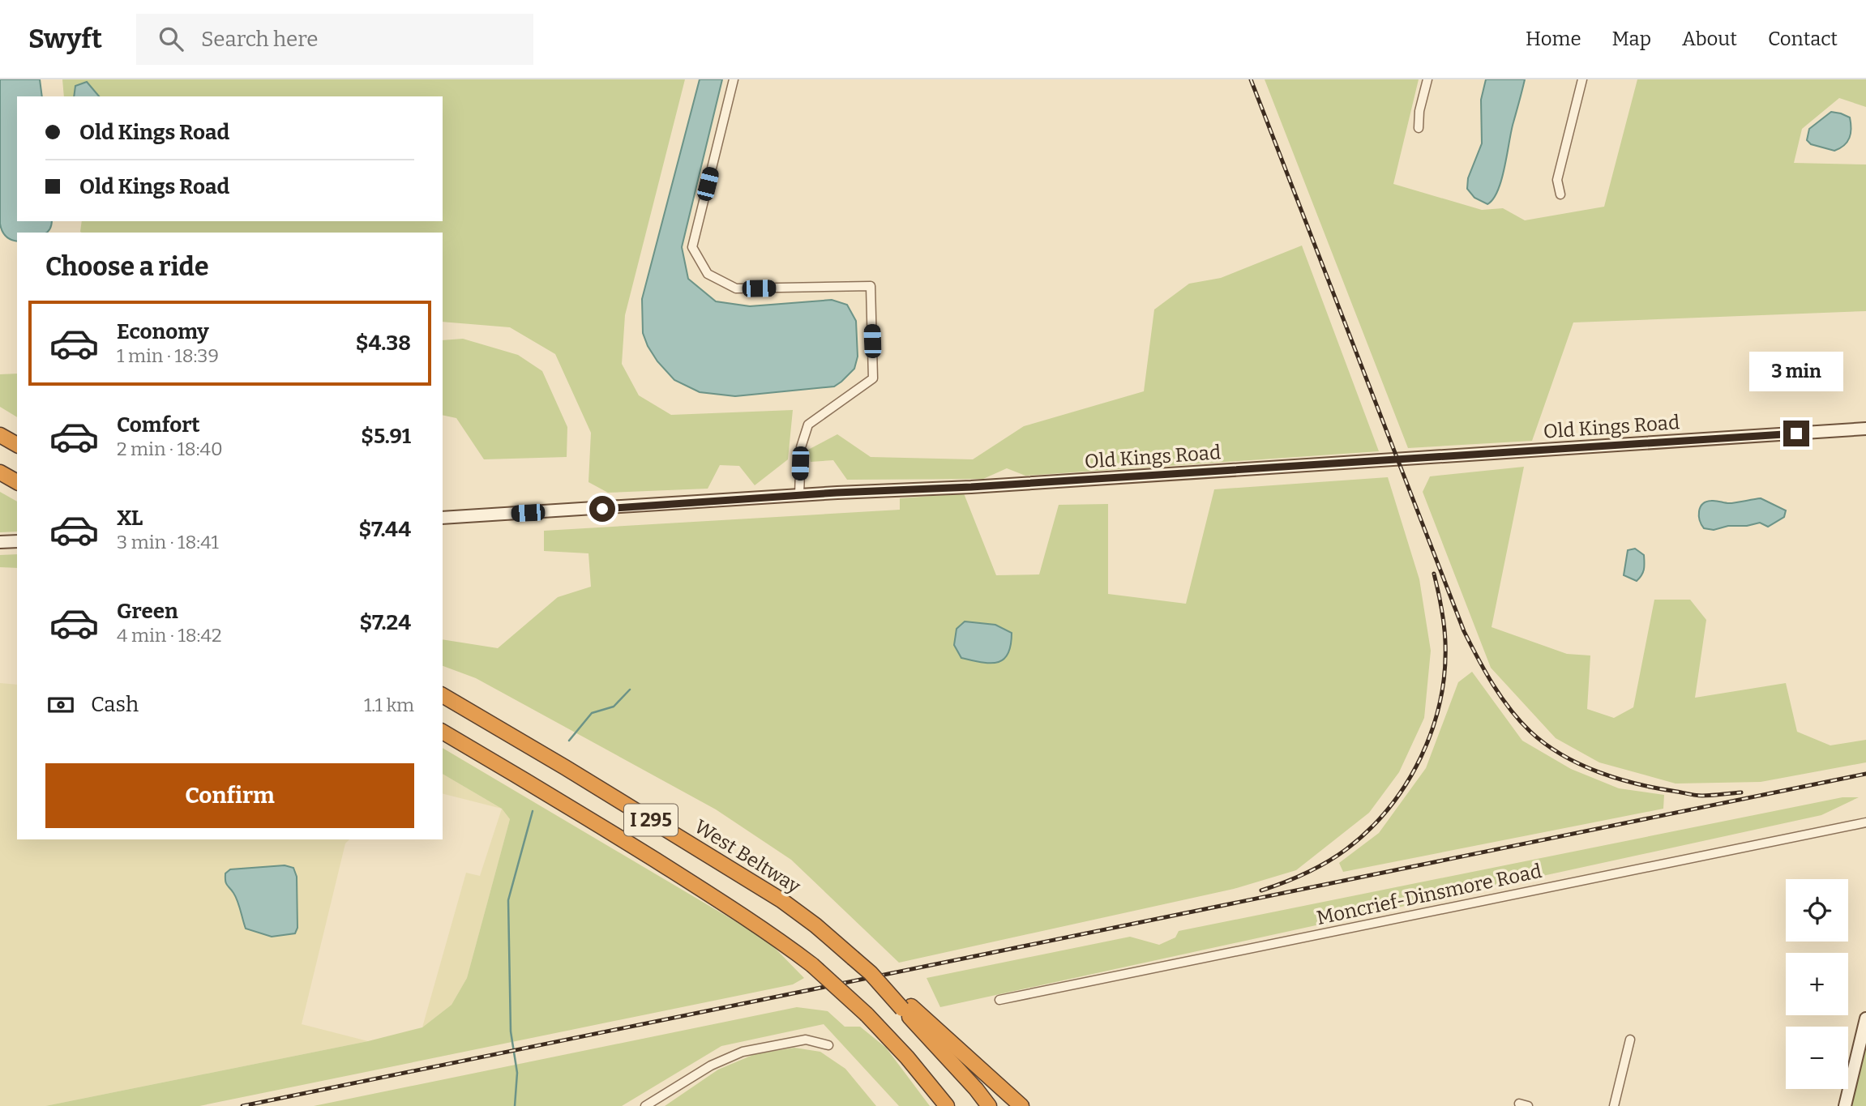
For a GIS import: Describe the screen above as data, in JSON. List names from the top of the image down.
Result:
{
  "streets": {
    "highway": ["I 295", "West Beltway"],
    "street": ["Old Kings Road", "Moncrief-Dinsmore Road"]
  },
  "page": {
    "header": "Swyft",
    "search": "Search here",
    "nav": [
      "Home",
      "Map",
      "About",
      "Contact"
    ],
    "banner": ["Old Kings Road", "Old Kings Road"],
    "heading": "Choose a ride",
    "list": [
      {
        "name": "Economy",
        "note": "1 min · 18:39",
        "value": "$4.38"
      },
      {
        "name": "Comfort",
        "note": "2 min · 18:40",
        "value": "$5.91"
      },
      {
        "name": "XL",
        "note": "3 min · 18:41",
        "value": "$7.44"
      },
      {
        "name": "Green",
        "note": "4 min · 18:42",
        "value": "$7.24"
      }
    ],
    "bubble": "3 min",
    "pay": ["Cash", "1.1 km"],
    "buttons": "Confirm",
    "map_buttons": ["+", "−"]
  }
}
